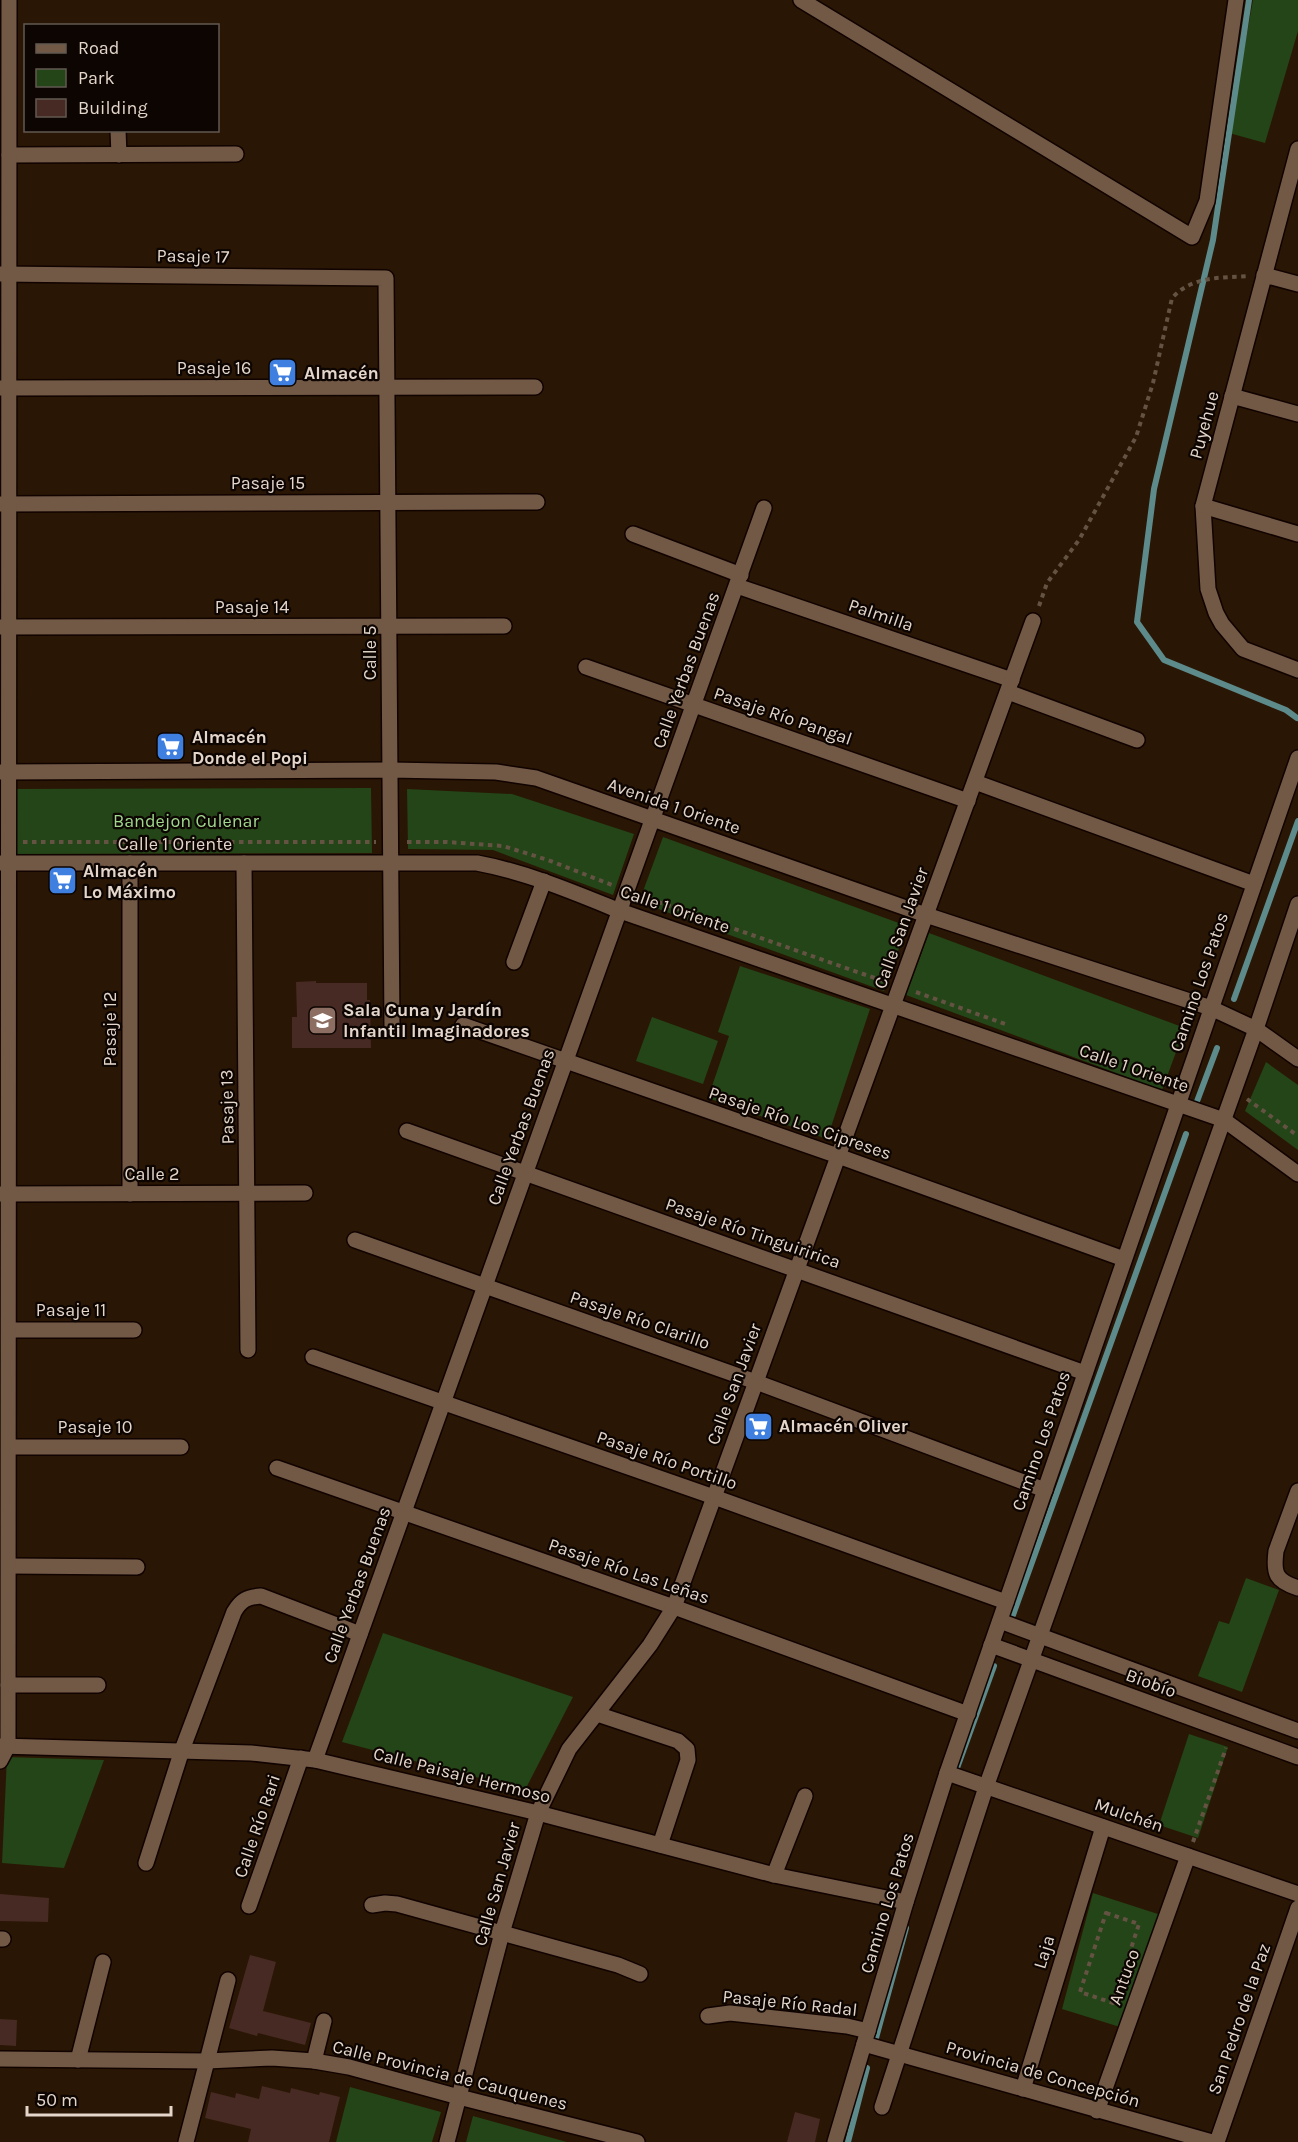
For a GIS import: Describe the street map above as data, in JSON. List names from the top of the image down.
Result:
{
  "streets": {
    "street": [
      "Pasaje 17",
      "Pasaje 16",
      "Puyehue",
      "Pasaje 15",
      "Pasaje 14",
      "Palmilla",
      "Calle 5",
      "Calle Yerbas Buenas",
      "Pasaje Río Pangal",
      "Avenida 1 Oriente",
      "Calle 1 Oriente",
      "Calle San Javier",
      "Camino Los Patos",
      "Pasaje 12",
      "Pasaje 13",
      "Pasaje Río Los Cipreses",
      "Calle 2",
      "Pasaje Río Tinguiririca",
      "Pasaje 11",
      "Pasaje Río Clarillo",
      "Pasaje 10",
      "Pasaje Río Portillo",
      "Pasaje Río Las Leñas",
      "Biobío",
      "Calle Paisaje Hermoso",
      "Mulchén",
      "Calle Río Rari",
      "Laja",
      "Antuco",
      "Pasaje Río Radal",
      "San Pedro de la Paz",
      "Provincia de Concepción",
      "Calle Provincia de Cauquenes"
    ]
  },
  "crossings": [
    ["Pasaje 17", "Calle 5"],
    ["Pasaje 16", "Calle 5"],
    ["Pasaje 15", "Calle 5"],
    ["Pasaje 14", "Calle 5"],
    ["Palmilla", "Calle Yerbas Buenas"],
    ["Palmilla", "Calle San Javier"],
    ["Calle 5", "Avenida 1 Oriente"],
    ["Calle 5", "Calle 1 Oriente"],
    ["Calle Yerbas Buenas", "Pasaje Río Pangal"],
    ["Calle Yerbas Buenas", "Avenida 1 Oriente"],
    ["Calle Yerbas Buenas", "Calle 1 Oriente"],
    ["Calle Yerbas Buenas", "Pasaje Río Los Cipreses"],
    ["Calle Yerbas Buenas", "Pasaje Río Tinguiririca"],
    ["Calle Yerbas Buenas", "Pasaje Río Clarillo"],
    ["Calle Yerbas Buenas", "Pasaje Río Portillo"],
    ["Calle Yerbas Buenas", "Pasaje Río Las Leñas"],
    ["Calle Yerbas Buenas", "Calle Paisaje Hermoso"],
    ["Calle Yerbas Buenas", "Calle Río Rari"],
    ["Pasaje Río Pangal", "Calle San Javier"],
    ["Avenida 1 Oriente", "Calle San Javier"],
    ["Avenida 1 Oriente", "Camino Los Patos"],
    ["Calle 1 Oriente", "Calle San Javier"],
    ["Calle 1 Oriente", "Camino Los Patos"],
    ["Calle 1 Oriente", "Pasaje 12"],
    ["Calle 1 Oriente", "Pasaje 13"],
    ["Calle San Javier", "Pasaje Río Los Cipreses"],
    ["Calle San Javier", "Pasaje Río Tinguiririca"],
    ["Calle San Javier", "Pasaje Río Clarillo"],
    ["Calle San Javier", "Pasaje Río Portillo"],
    ["Calle San Javier", "Pasaje Río Las Leñas"],
    ["Calle San Javier", "Calle Paisaje Hermoso"],
    ["Calle San Javier", "Calle Provincia de Cauquenes"],
    ["Camino Los Patos", "Pasaje Río Los Cipreses"],
    ["Camino Los Patos", "Pasaje Río Tinguiririca"],
    ["Camino Los Patos", "Pasaje Río Clarillo"],
    ["Camino Los Patos", "Pasaje Río Portillo"],
    ["Camino Los Patos", "Pasaje Río Las Leñas"],
    ["Camino Los Patos", "Biobío"],
    ["Camino Los Patos", "Calle Paisaje Hermoso"],
    ["Camino Los Patos", "Mulchén"],
    ["Camino Los Patos", "Pasaje Río Radal"],
    ["Camino Los Patos", "Provincia de Concepción"],
    ["Pasaje 12", "Calle 2"],
    ["Pasaje 13", "Calle 2"],
    ["Calle Paisaje Hermoso", "Calle Río Rari"],
    ["Mulchén", "Laja"],
    ["Mulchén", "Antuco"],
    ["Laja", "Provincia de Concepción"],
    ["Antuco", "Provincia de Concepción"],
    ["Pasaje Río Radal", "Provincia de Concepción"]
  ],
  "parks": ["Bandejon Culenar"],
  "places": {
    "supermarket": [
      "Almacén",
      "Almacén Donde el Popi",
      "Almacén Lo Máximo",
      "Almacén Oliver"
    ],
    "school or university": ["Sala Cuna y Jardín Infantil Imaginadores"]
  },
  "legend": ["Road", "Park", "Building"],
  "scale_bar": "50 m"
}
